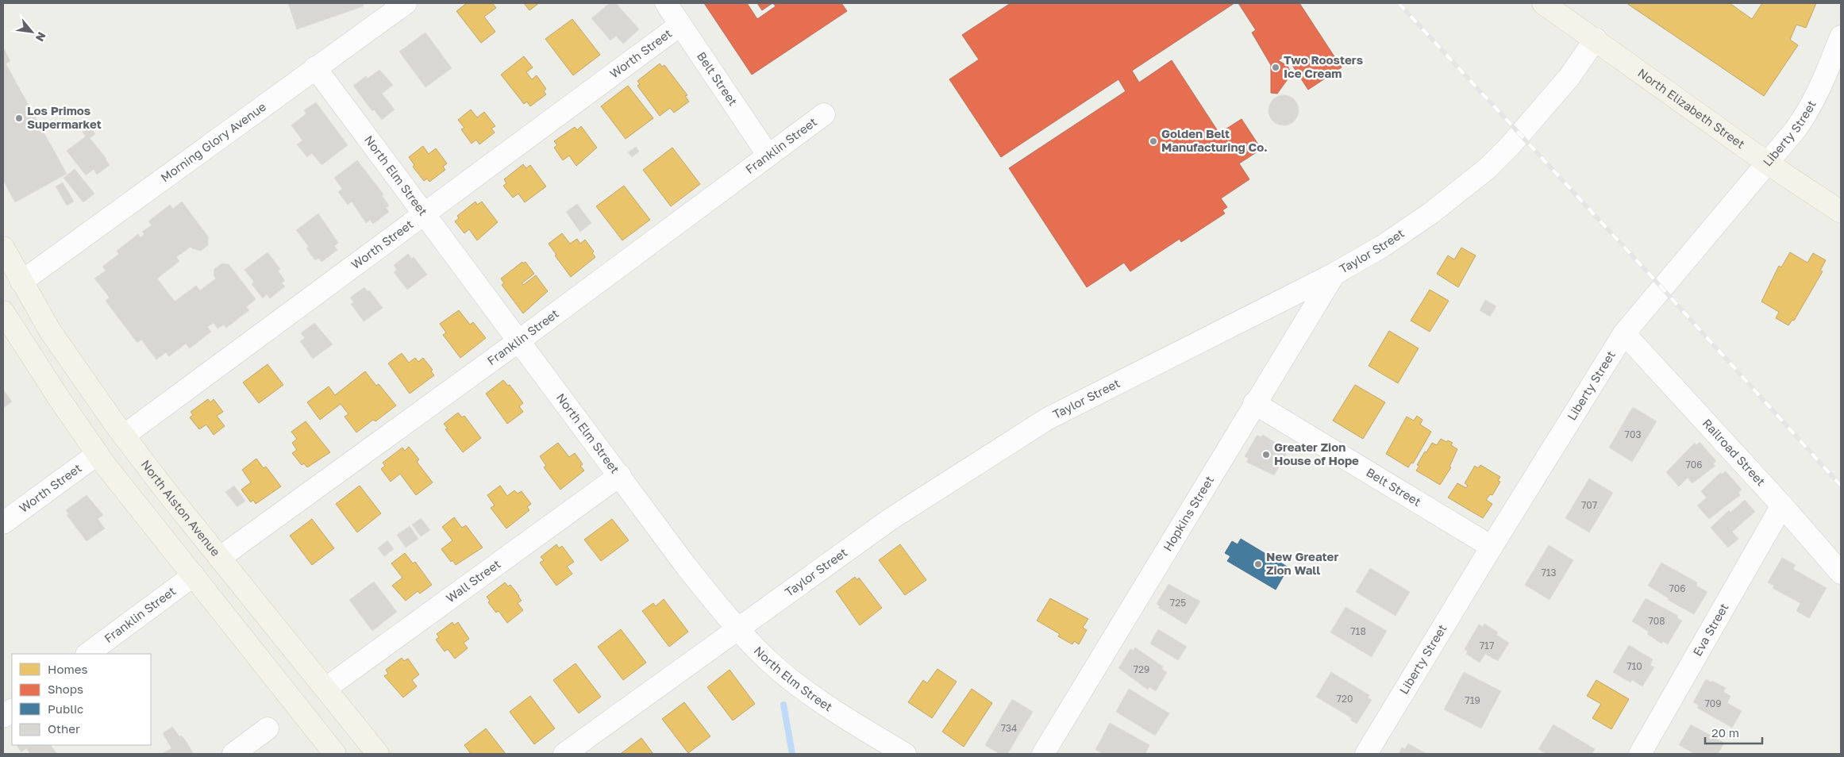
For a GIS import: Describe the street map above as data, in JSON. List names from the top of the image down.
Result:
{
  "streets": {
    "main road": ["North Elizabeth Street", "North Alston Avenue"],
    "street": [
      "Worth Street",
      "Belt Street",
      "Liberty Street",
      "Morning Glory Avenue",
      "Franklin Street",
      "North Elm Street",
      "Taylor Street",
      "Railroad Street",
      "Hopkins Street",
      "Wall Street",
      "Eva Street"
    ]
  },
  "crossings": [
    ["Worth Street", "Belt Street"],
    ["Worth Street", "North Elm Street"],
    ["Worth Street", "North Alston Avenue"],
    ["Belt Street", "Liberty Street"],
    ["Belt Street", "Franklin Street"],
    ["Belt Street", "Hopkins Street"],
    ["North Elizabeth Street", "Liberty Street"],
    ["North Elizabeth Street", "Taylor Street"],
    ["Liberty Street", "Railroad Street"],
    ["Morning Glory Avenue", "North Elm Street"],
    ["Morning Glory Avenue", "North Alston Avenue"],
    ["Franklin Street", "North Elm Street"],
    ["Franklin Street", "North Alston Avenue"],
    ["North Elm Street", "Taylor Street"],
    ["North Elm Street", "Wall Street"],
    ["Taylor Street", "Hopkins Street"],
    ["Railroad Street", "Eva Street"],
    ["North Alston Avenue", "Wall Street"]
  ],
  "places": [
    "Two Roosters Ice Cream",
    "Los Primos Supermarket",
    "Golden Belt Manufacturing Co.",
    "Greater Zion House of Hope",
    "New Greater Zion Wall"
  ],
  "house_numbers": [
    "703",
    "706",
    "707",
    "713",
    "706",
    "725",
    "708",
    "718",
    "717",
    "710",
    "729",
    "720",
    "719",
    "709",
    "734"
  ],
  "legend": [
    "Homes",
    "Shops",
    "Public",
    "Other"
  ],
  "scale_bar": "20 m",
  "north": "bottom right"
}
